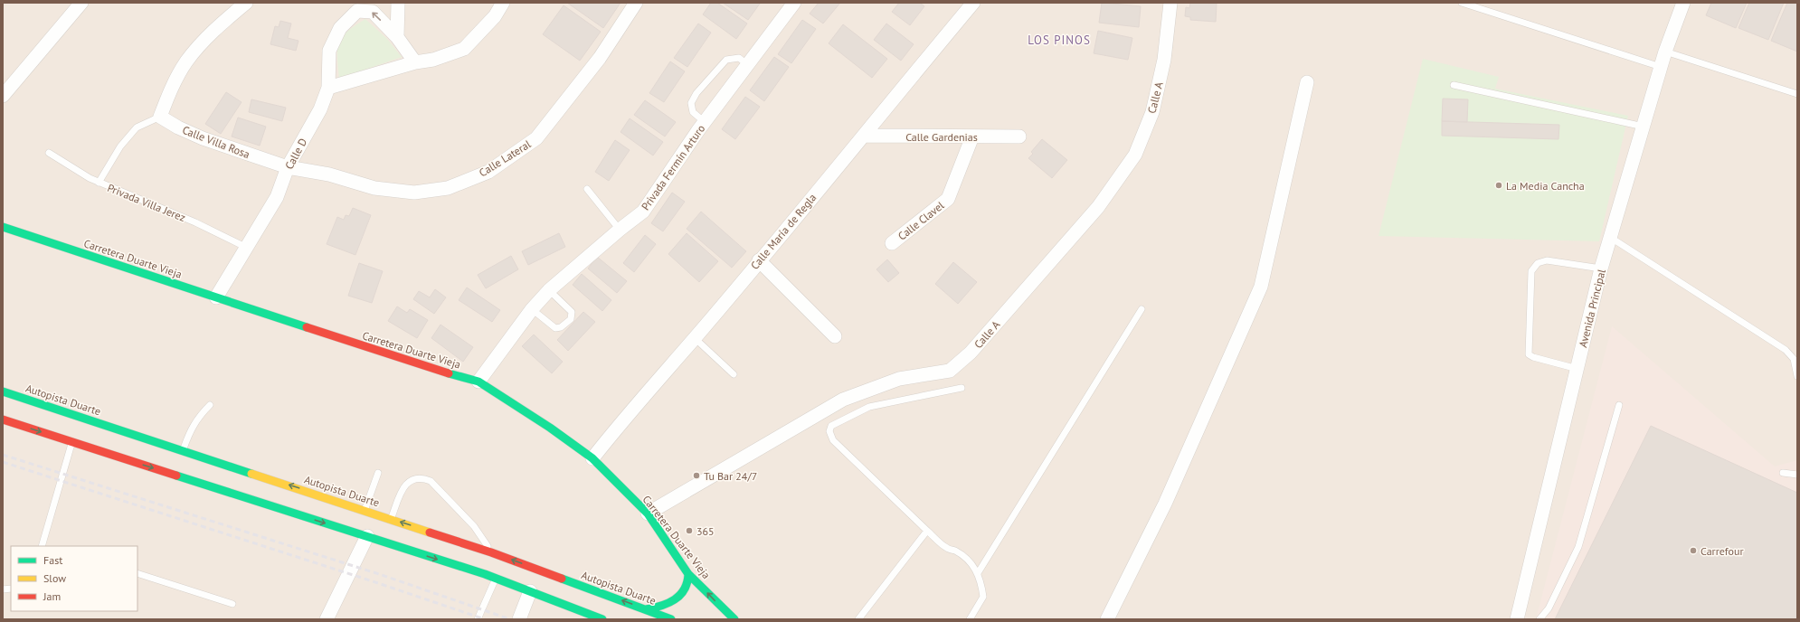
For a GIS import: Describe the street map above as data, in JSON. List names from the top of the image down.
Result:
{
  "streets": {
    "main road": ["Carretera Duarte Vieja", "Autopista Duarte"],
    "street": [
      "Calle A",
      "Calle Gardenias",
      "Calle Villa Rosa",
      "Calle D",
      "Calle Lateral",
      "Privada Fermín Arturo",
      "Calle Clavel",
      "Calle María de Regla",
      "Avenida Principal"
    ],
    "lane": ["Privada Villa Jerez"]
  },
  "crossings": [
    ["Calle A", "Carretera Duarte Vieja"],
    ["Calle Gardenias", "Calle Clavel"],
    ["Calle Gardenias", "Calle María de Regla"],
    ["Calle Villa Rosa", "Calle D"],
    ["Calle Villa Rosa", "Calle Lateral"],
    ["Calle D", "Calle Lateral"],
    ["Calle D", "Privada Villa Jerez"],
    ["Calle D", "Carretera Duarte Vieja"],
    ["Privada Fermín Arturo", "Carretera Duarte Vieja"],
    ["Calle María de Regla", "Carretera Duarte Vieja"]
  ],
  "districts": ["LOS PINOS"],
  "places": [
    "La Media Cancha",
    "Tu Bar 24/7",
    "365",
    "Carrefour"
  ],
  "legend": ["Fast", "Slow", "Jam"]
}
